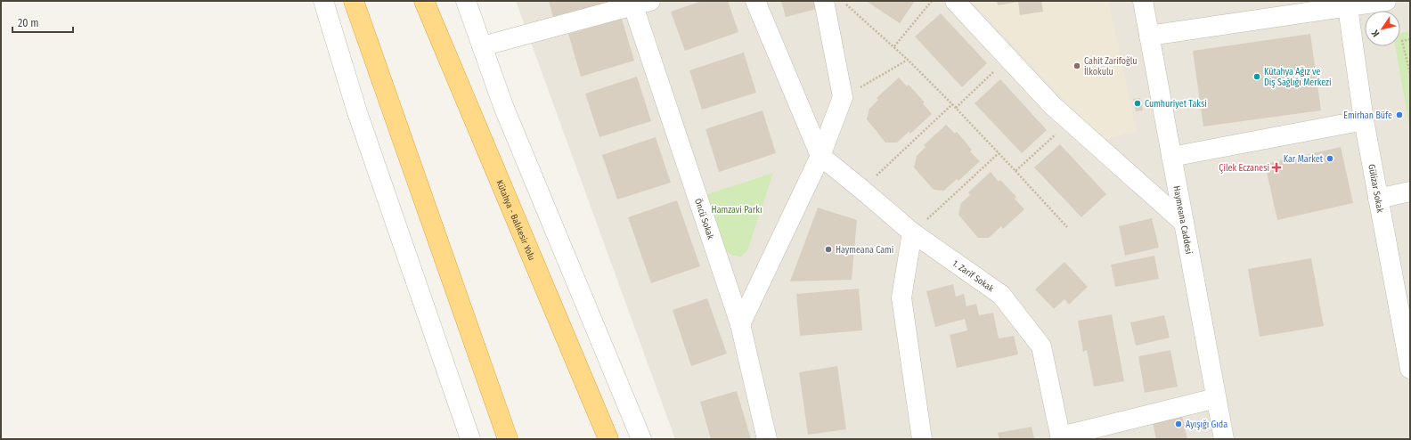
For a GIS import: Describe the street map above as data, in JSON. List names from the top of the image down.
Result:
{
  "streets": {
    "highway": ["Kütahya - Balıkesir Yolu"],
    "street": [
      "Gülizar Sokak",
      "Öncü Sokak",
      "Haymeana Caddesi",
      "1. Zarif Sokak"
    ]
  },
  "parks": ["Hamzavi Parkı"],
  "places": {
    "other": [
      "Cahit Zarifoğlu İlkokulu",
      "Kütahya Ağız ve Diş Sağlığı Merkezi",
      "Cumhuriyet Taksi",
      "Emirhan Büfe",
      "Kar Market",
      "Haymeana Cami",
      "Ayışığı Gıda"
    ],
    "health": ["Çilek Eczanesi"]
  },
  "scale_bar": "20 m",
  "north": "bottom left"
}
